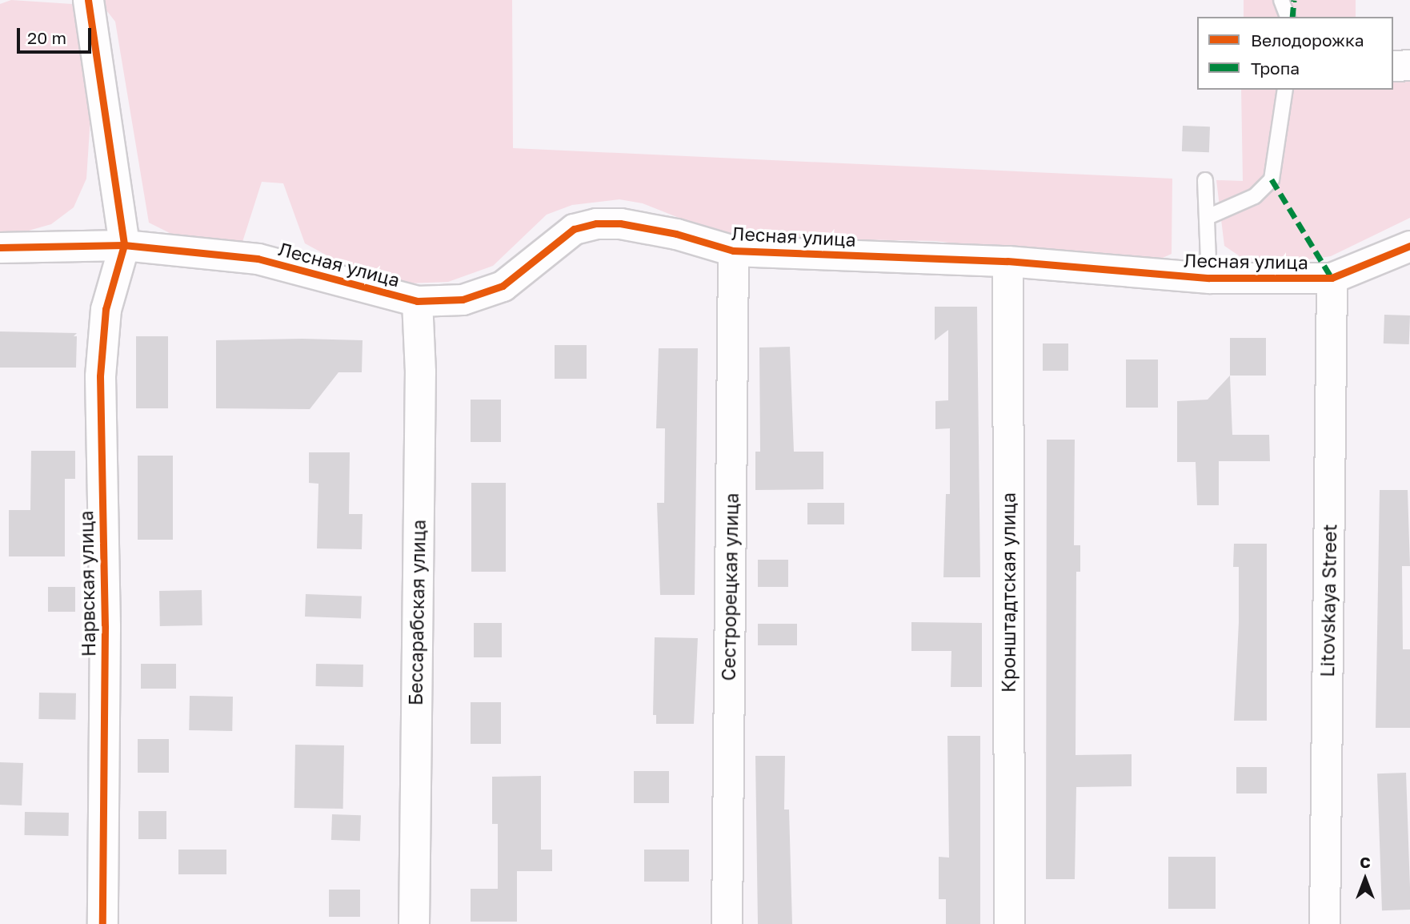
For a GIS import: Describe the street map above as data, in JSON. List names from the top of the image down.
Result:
{
  "streets": {
    "street": [
      "Лесная улица",
      "Нарвская улица",
      "Сестрорецкая улица",
      "Кронштадтская улица",
      "Litovskaya Street",
      "Бессарабская улица"
    ]
  },
  "crossings": [
    ["Лесная улица", "Нарвская улица"],
    ["Лесная улица", "Сестрорецкая улица"],
    ["Лесная улица", "Кронштадтская улица"],
    ["Лесная улица", "Litovskaya Street"],
    ["Лесная улица", "Бессарабская улица"]
  ],
  "legend": ["Велодорожка", "Тропа"],
  "scale_bar": "20 m",
  "north": "top"
}
